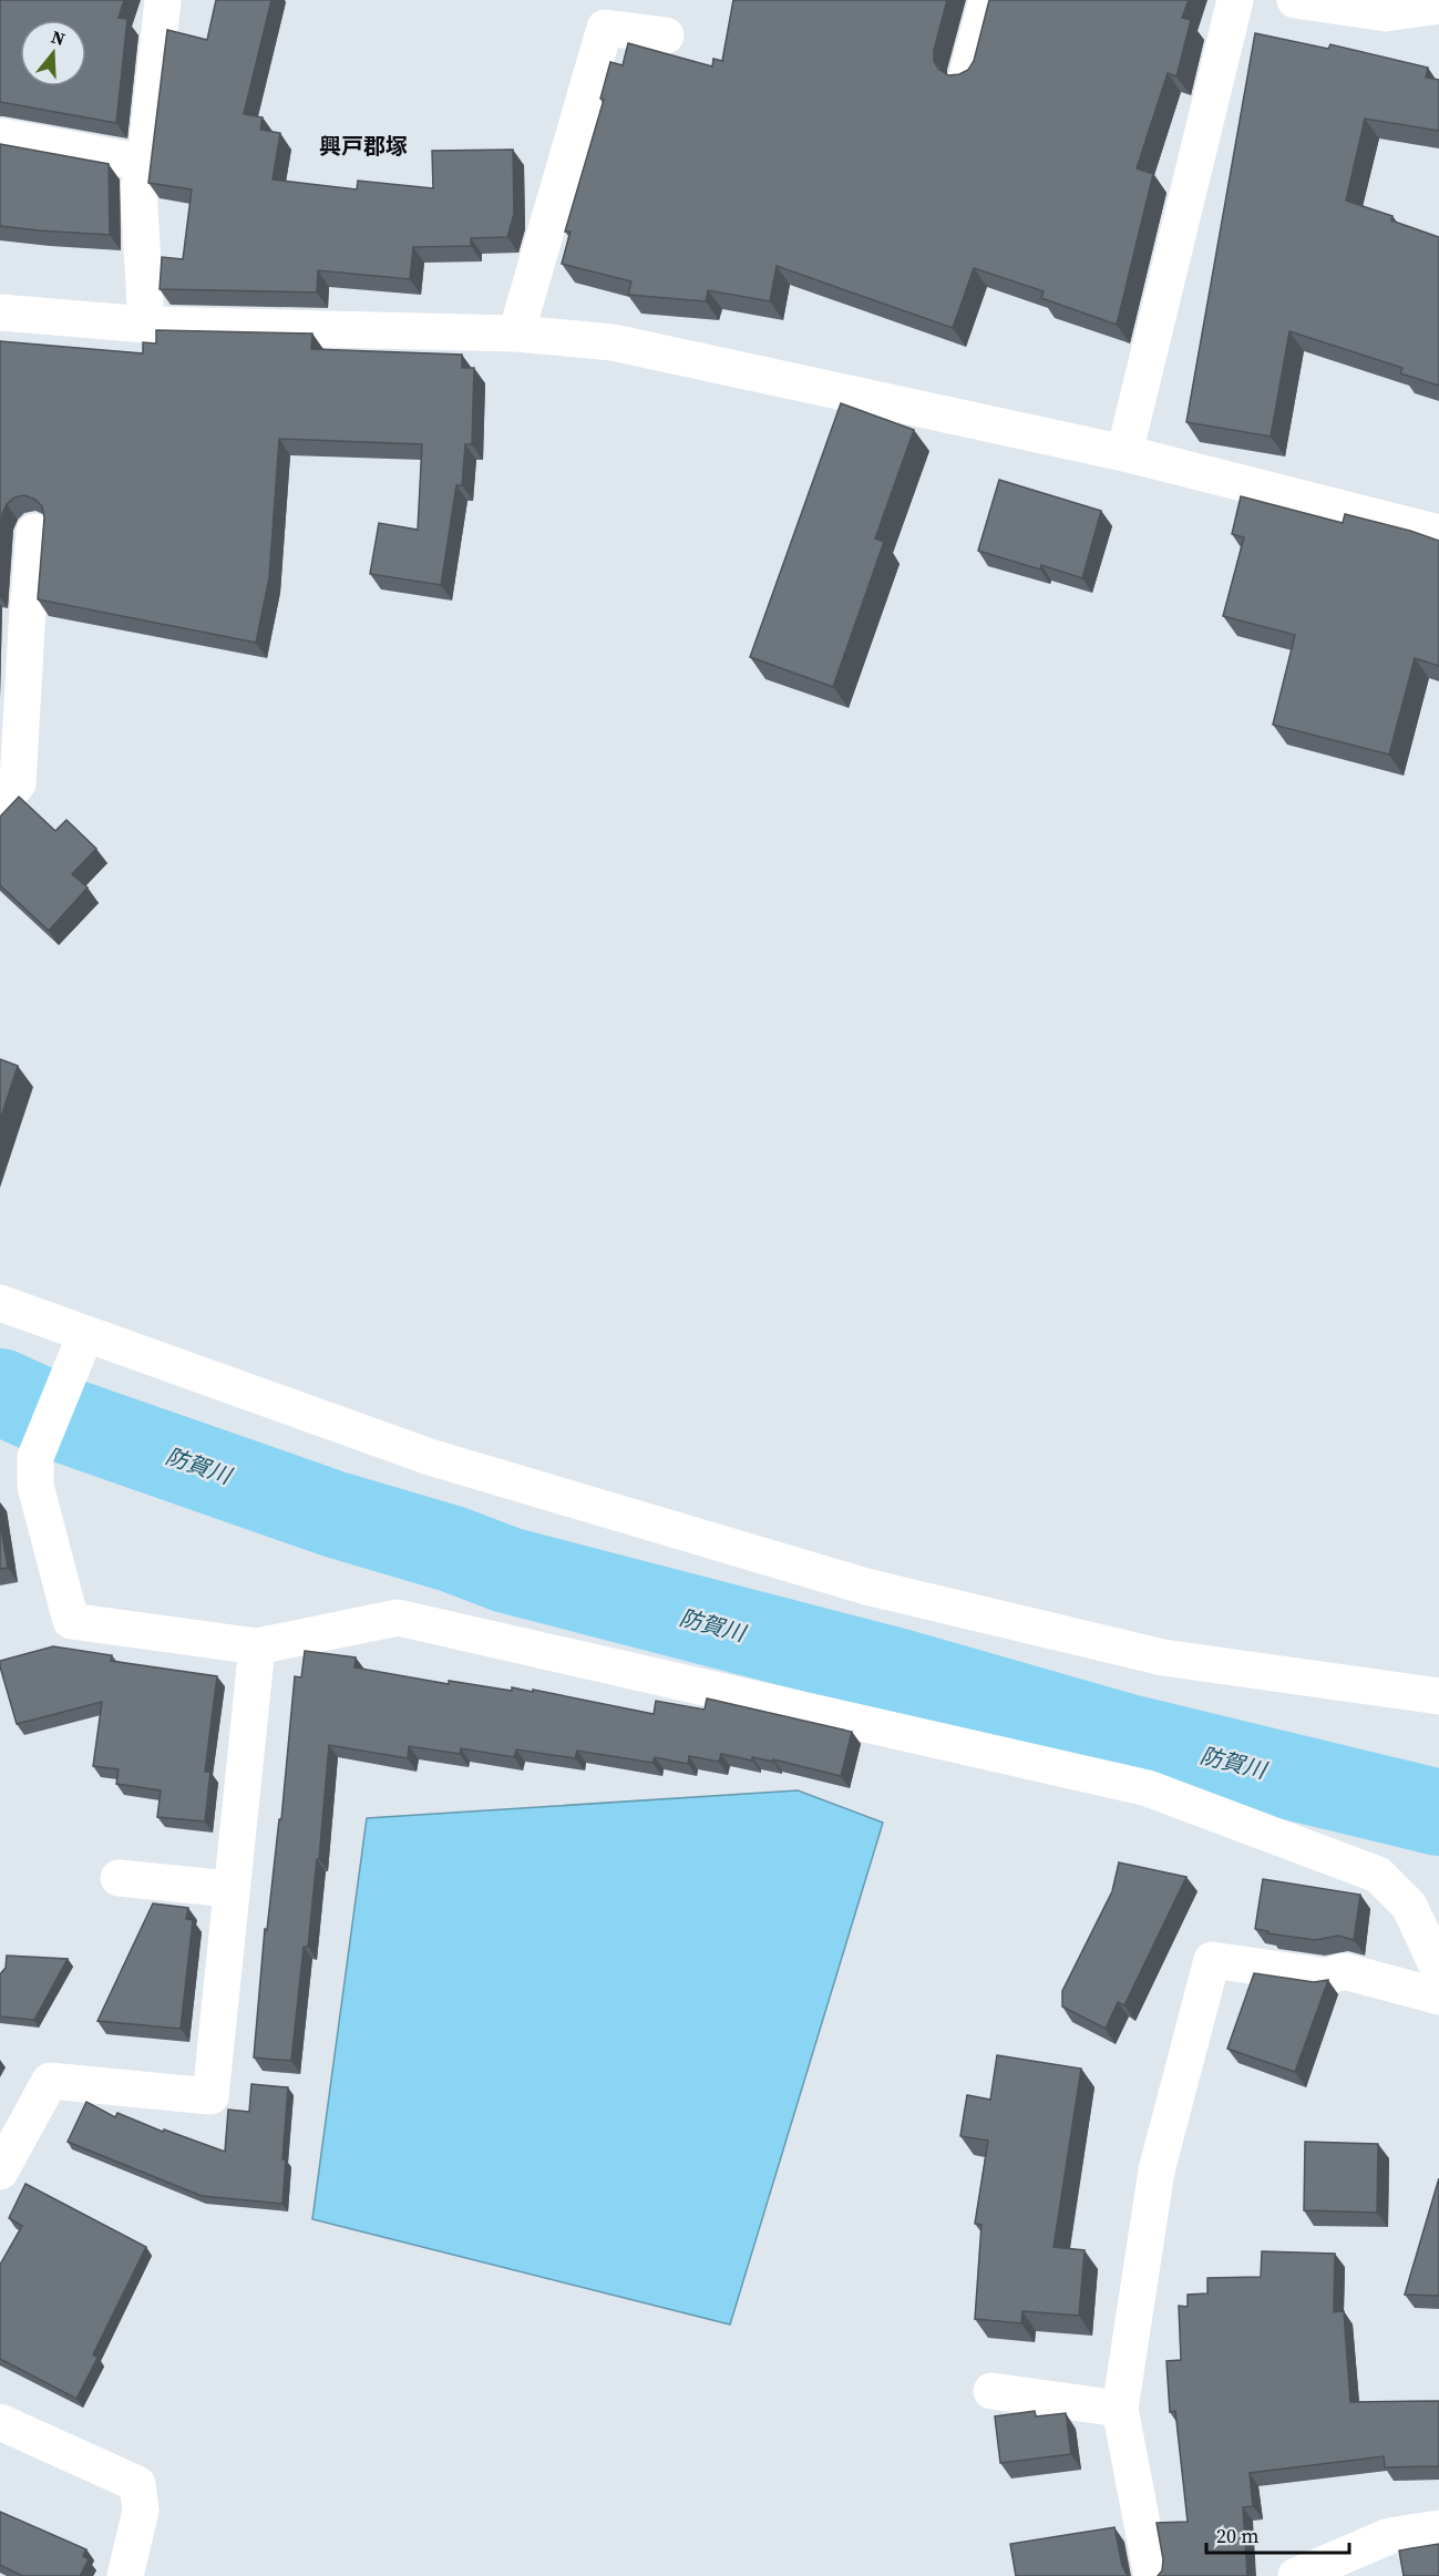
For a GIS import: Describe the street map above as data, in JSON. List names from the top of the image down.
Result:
{
  "districts": ["興戸郡塚"],
  "water": ["防賀川"],
  "scale_bar": "20 m",
  "north": "top"
}
